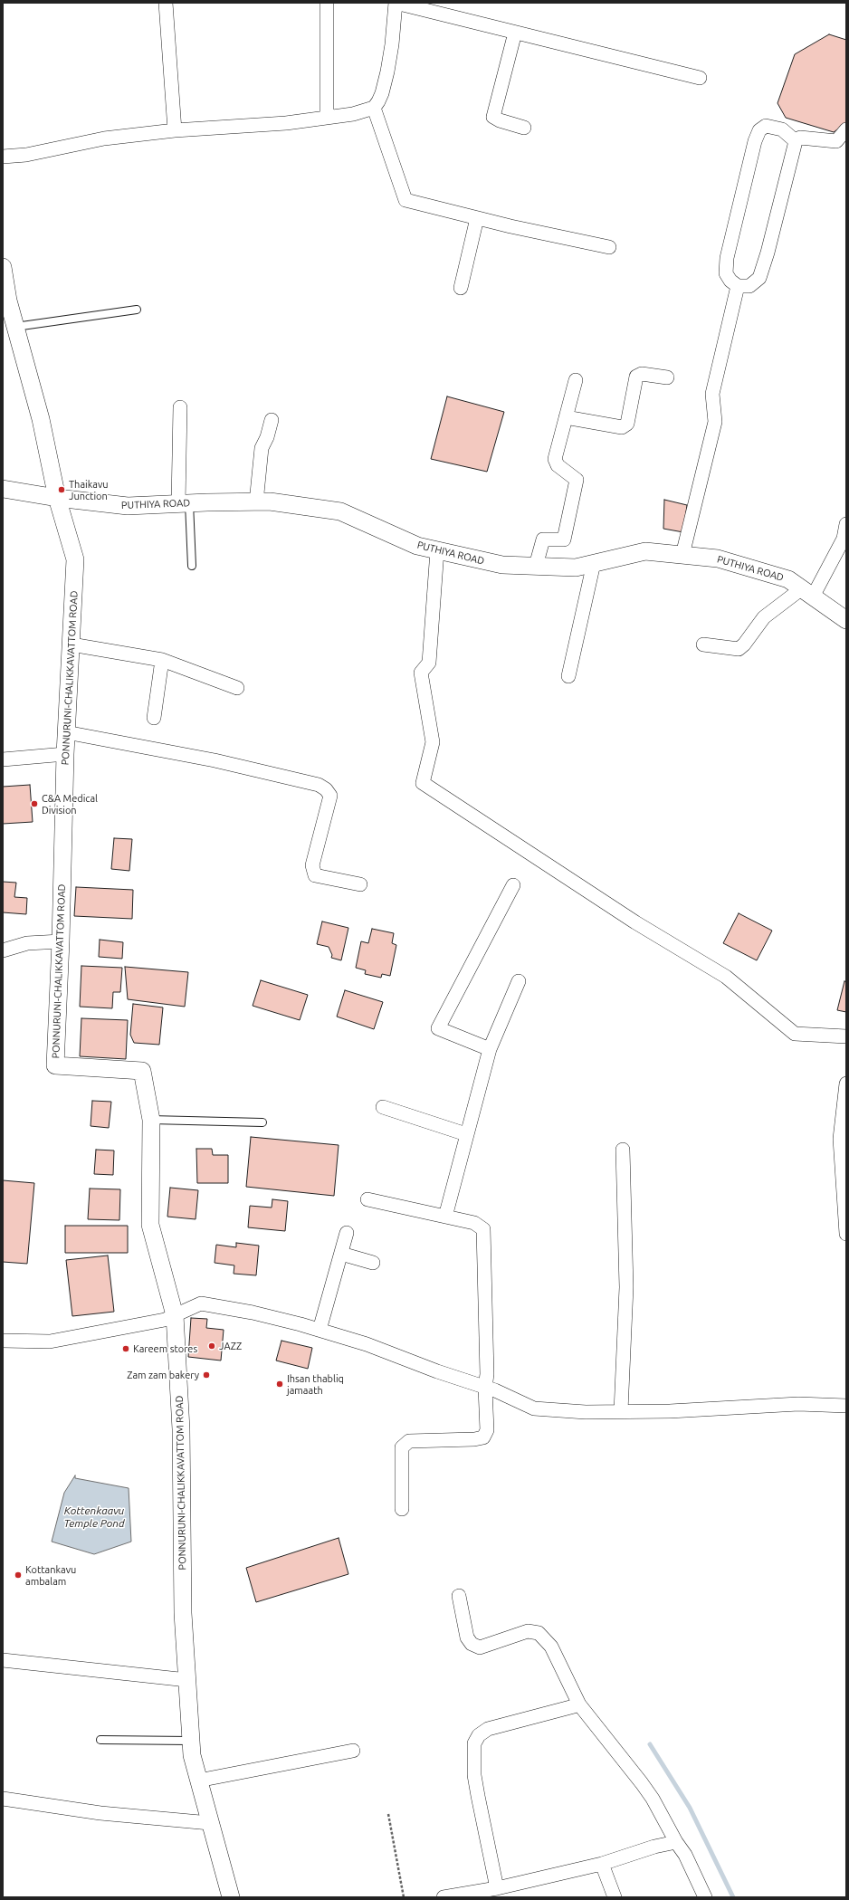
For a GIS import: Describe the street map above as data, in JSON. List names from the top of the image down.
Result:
{
  "streets": {
    "street": ["PUTHIYA ROAD", "PONNURUNI-CHALIKKAVATTOM ROAD"]
  },
  "crossings": [
    ["PUTHIYA ROAD", "PONNURUNI-CHALIKKAVATTOM ROAD"]
  ],
  "water": ["Kottenkaavu Temple Pond"],
  "places": [
    "Thaikavu Junction",
    "C&A Medical Division",
    "JAZZ",
    "Kareem stores",
    "Zam zam bakery",
    "Ihsan thabliq jamaath",
    "Kottankavu ambalam"
  ]
}
